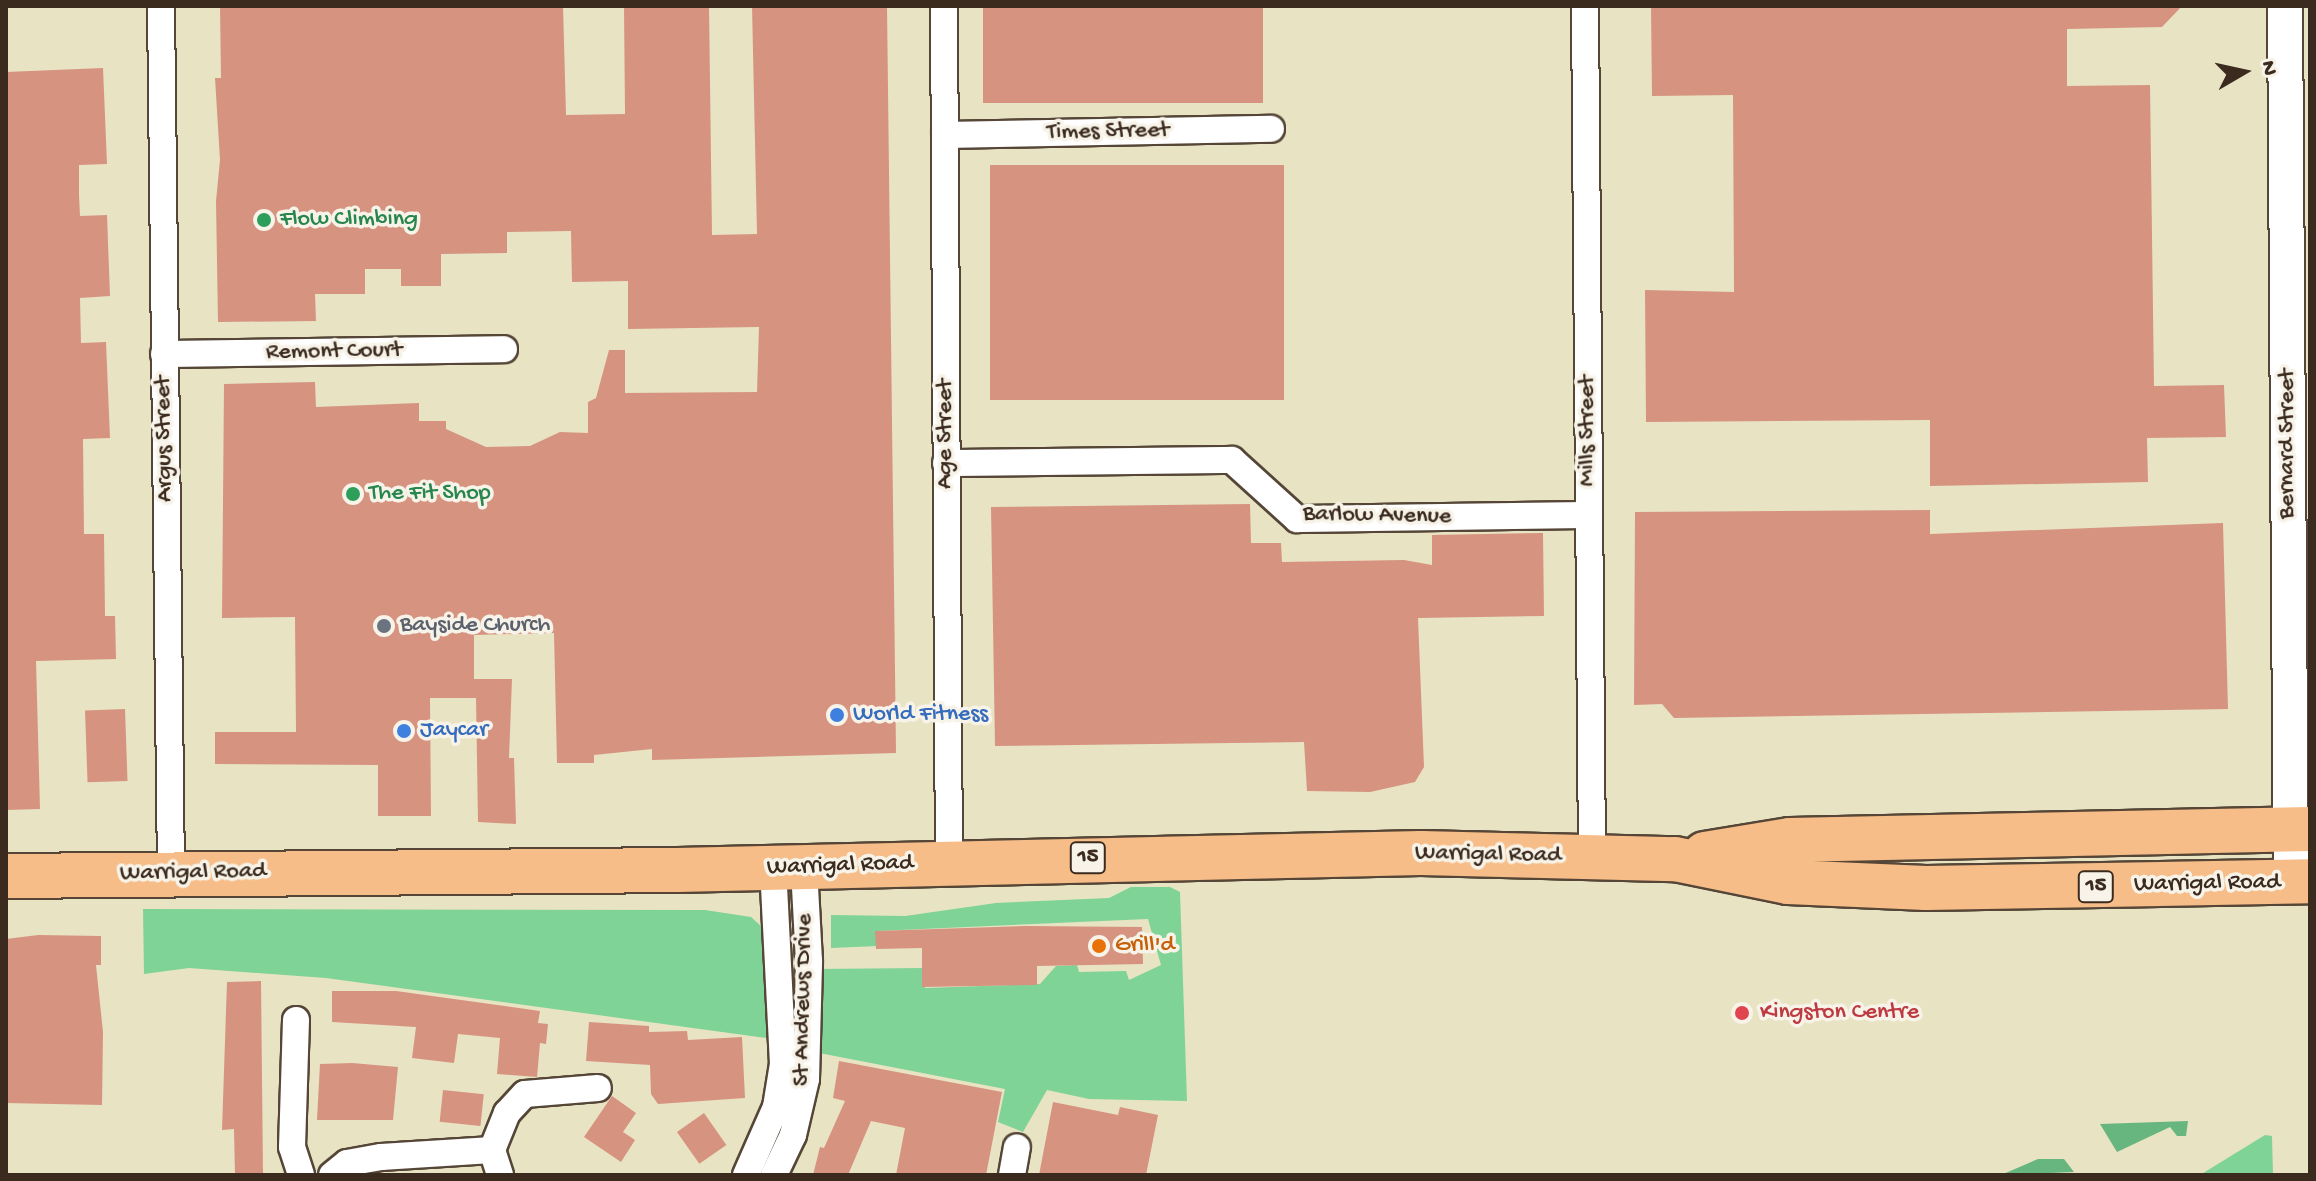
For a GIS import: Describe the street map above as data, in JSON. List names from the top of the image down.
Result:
{
  "streets": {
    "highway": ["Warrigal Road", "15"],
    "street": [
      "Times Street",
      "Remont Court",
      "Mills Street",
      "Age Street",
      "Argus Street",
      "Bernard Street",
      "Barlow Avenue",
      "St Andrews Drive"
    ]
  },
  "crossings": [
    ["Times Street", "Age Street"],
    ["Remont Court", "Argus Street"],
    ["Mills Street", "Barlow Avenue"],
    ["Mills Street", "Warrigal Road"],
    ["Age Street", "Barlow Avenue"],
    ["Age Street", "Warrigal Road"],
    ["Argus Street", "Warrigal Road"],
    ["Bernard Street", "Warrigal Road"],
    ["Warrigal Road", "St Andrews Drive"]
  ],
  "places": [
    "Flow Climbing",
    "The Fit Shop",
    "Bayside Church",
    "World Fitness",
    "Jaycar",
    "Grill'd",
    "Kingston Centre"
  ],
  "north": "right"
}
